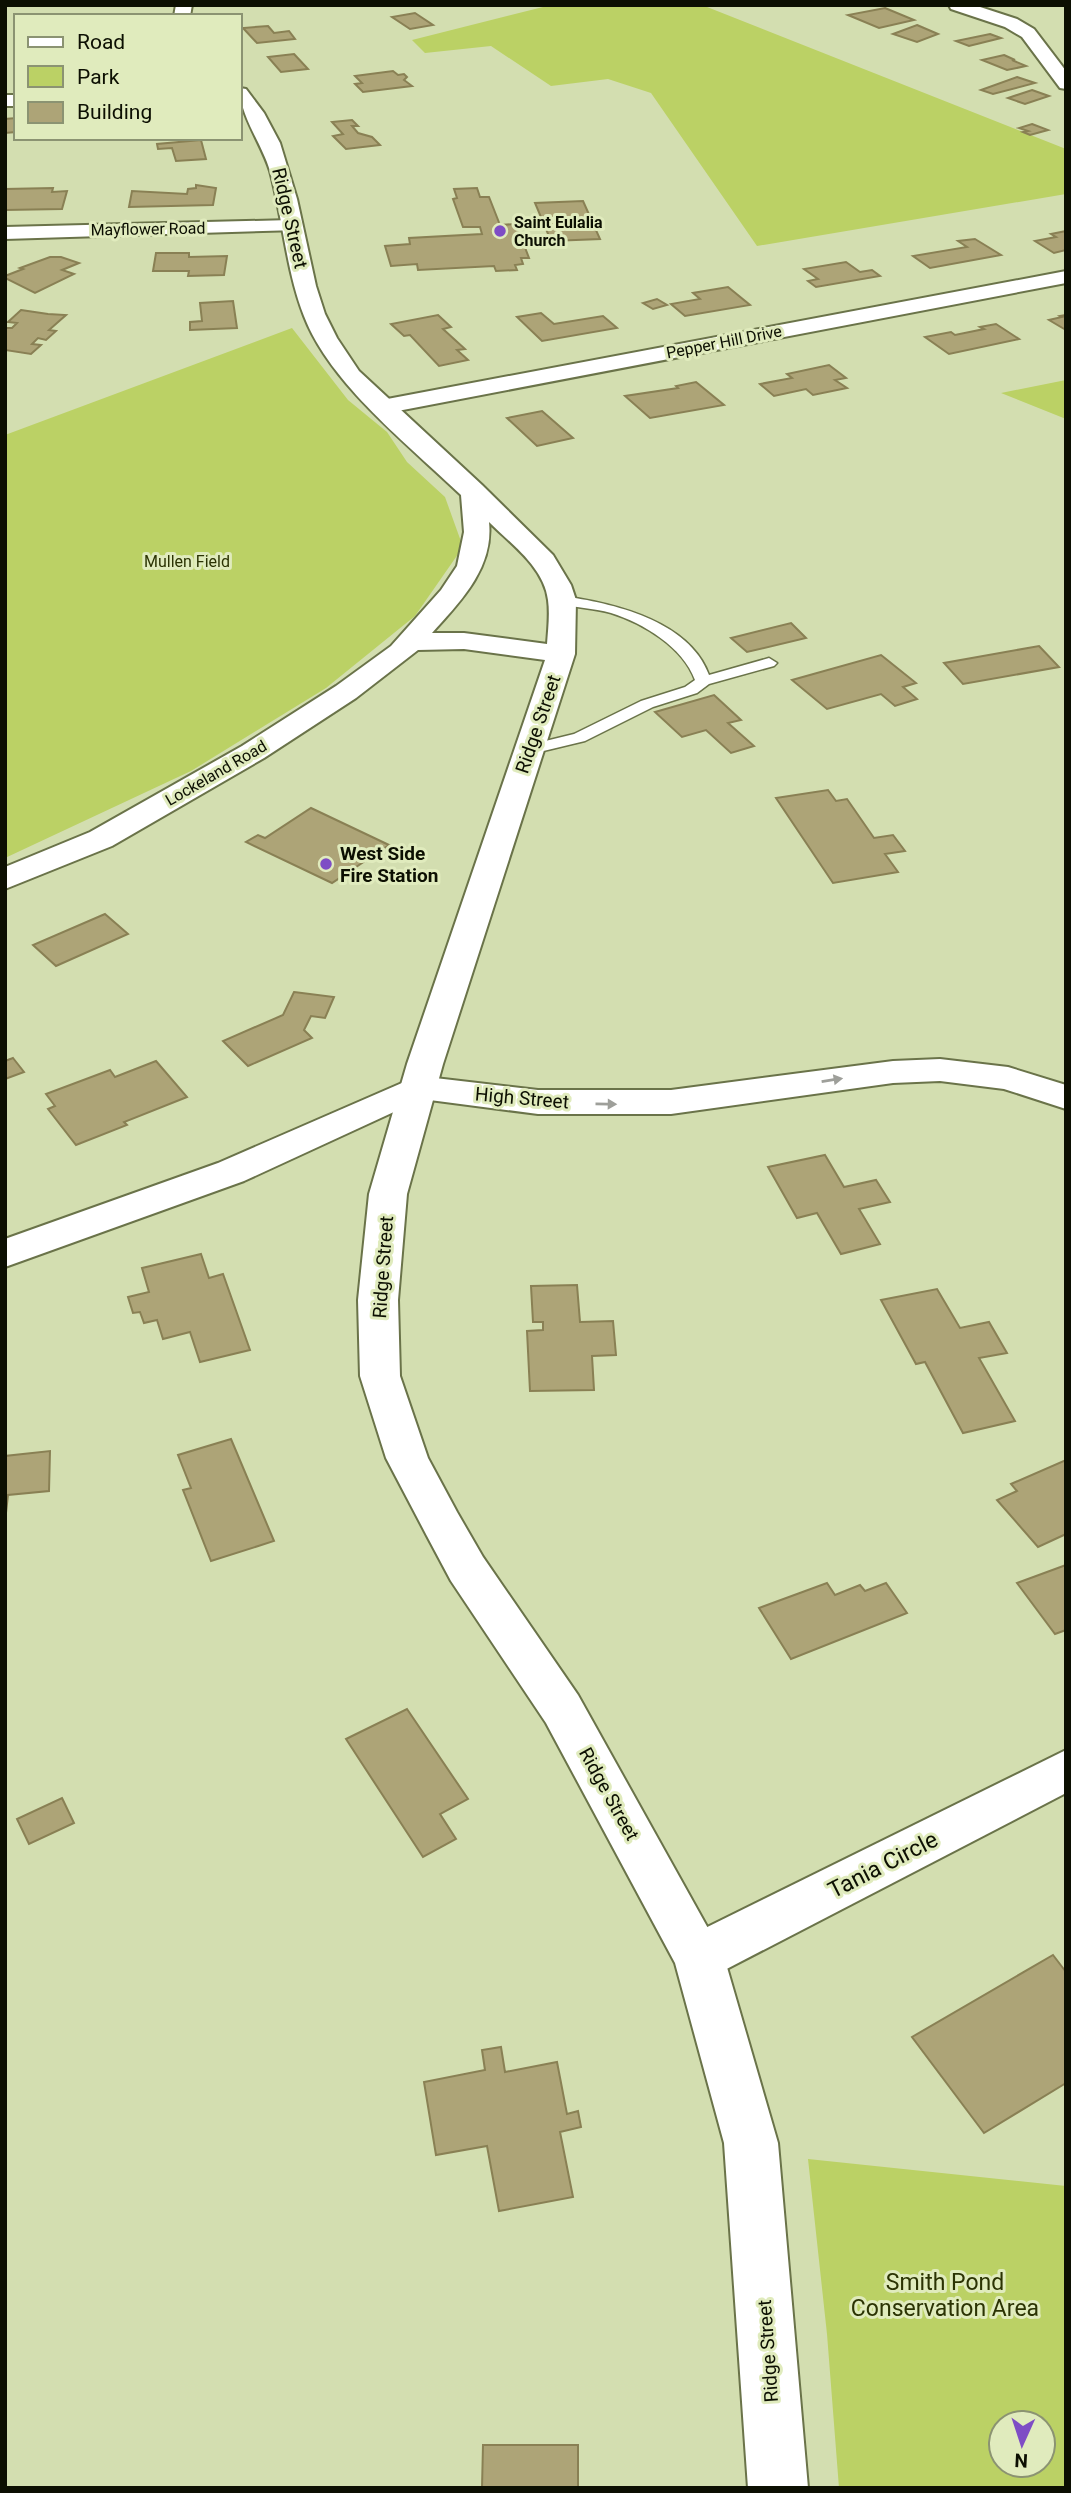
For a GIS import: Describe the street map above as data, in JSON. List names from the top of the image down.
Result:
{
  "streets": {
    "street": [
      "Ridge Street",
      "Mayflower Road",
      "Pepper Hill Drive",
      "Lockeland Road",
      "High Street",
      "Tania Circle"
    ]
  },
  "crossings": [
    ["Ridge Street", "Mayflower Road"],
    ["Ridge Street", "Pepper Hill Drive"],
    ["Ridge Street", "Lockeland Road"],
    ["Ridge Street", "High Street"],
    ["Ridge Street", "Tania Circle"]
  ],
  "one_way": ["High Street"],
  "parks": ["Mullen Field", "Smith Pond Conservation Area"],
  "places": ["Saint Eulalia Church", "West Side Fire Station"],
  "legend": ["Road", "Park", "Building"],
  "north": "bottom"
}
